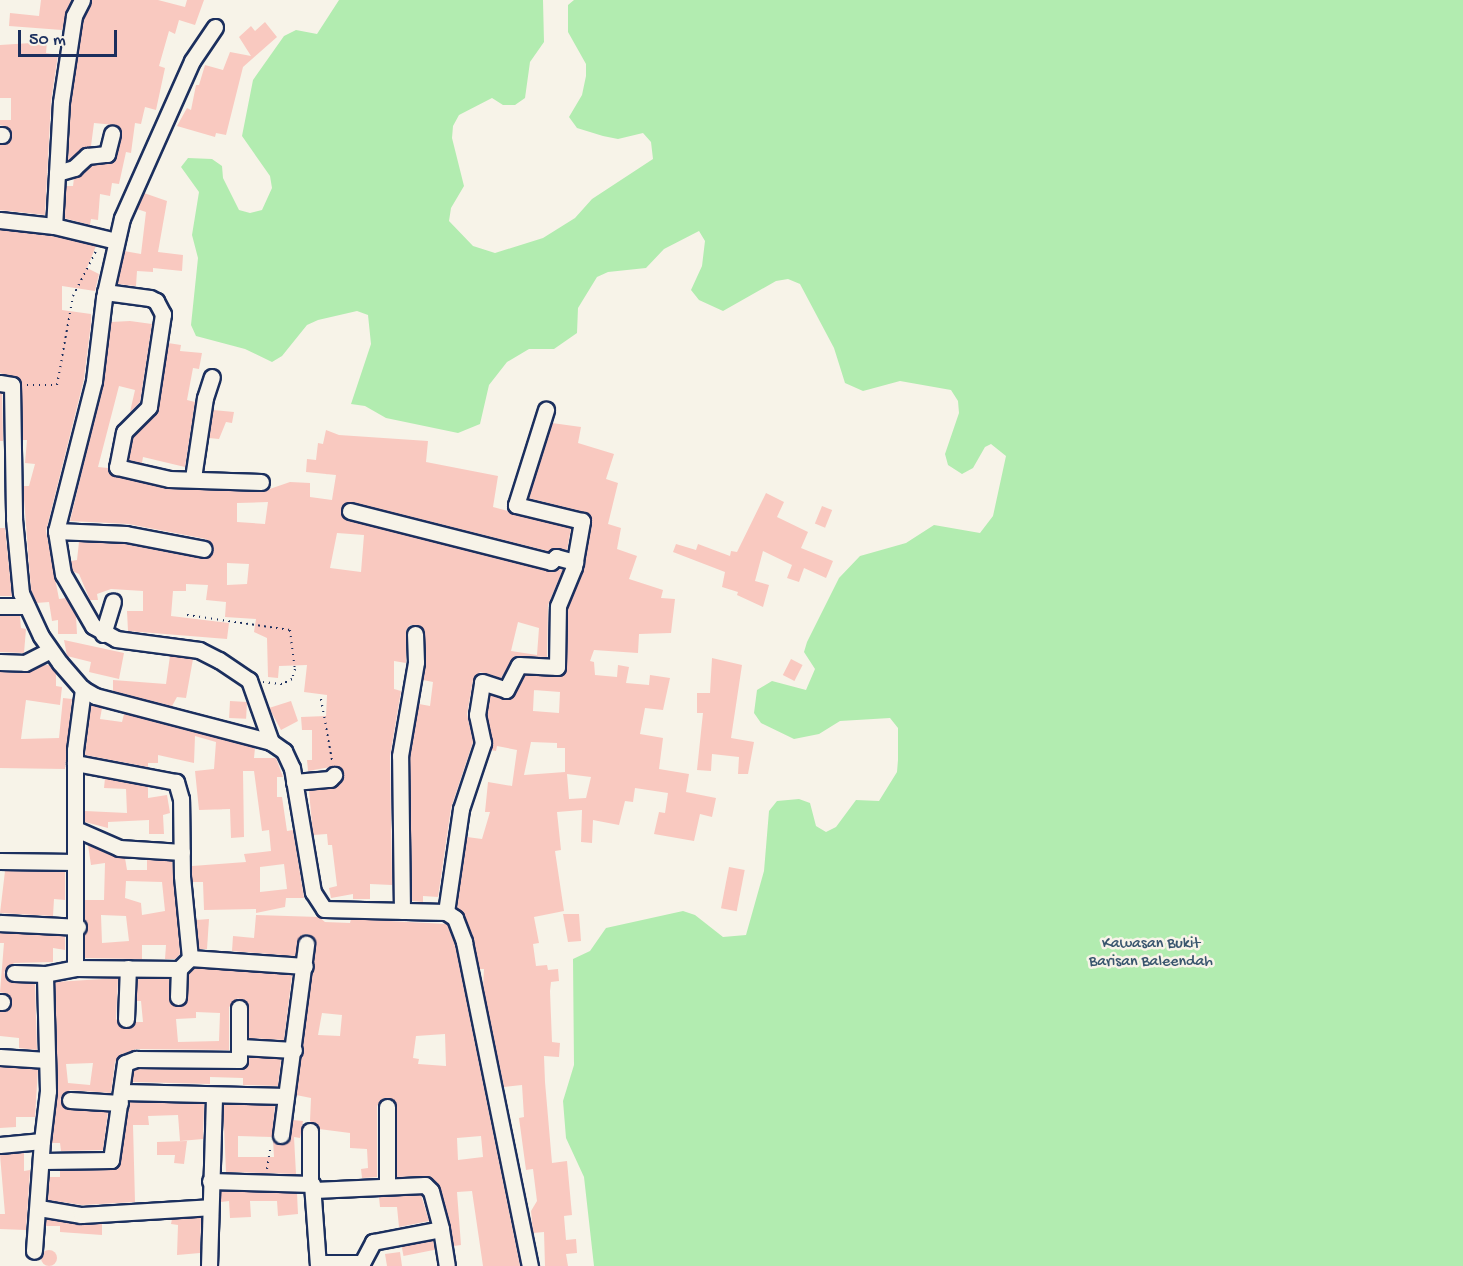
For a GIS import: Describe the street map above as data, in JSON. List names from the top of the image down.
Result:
{
  "parks": ["Kawasan Bukit Barisan Baleendah"],
  "scale_bar": "50 m"
}
